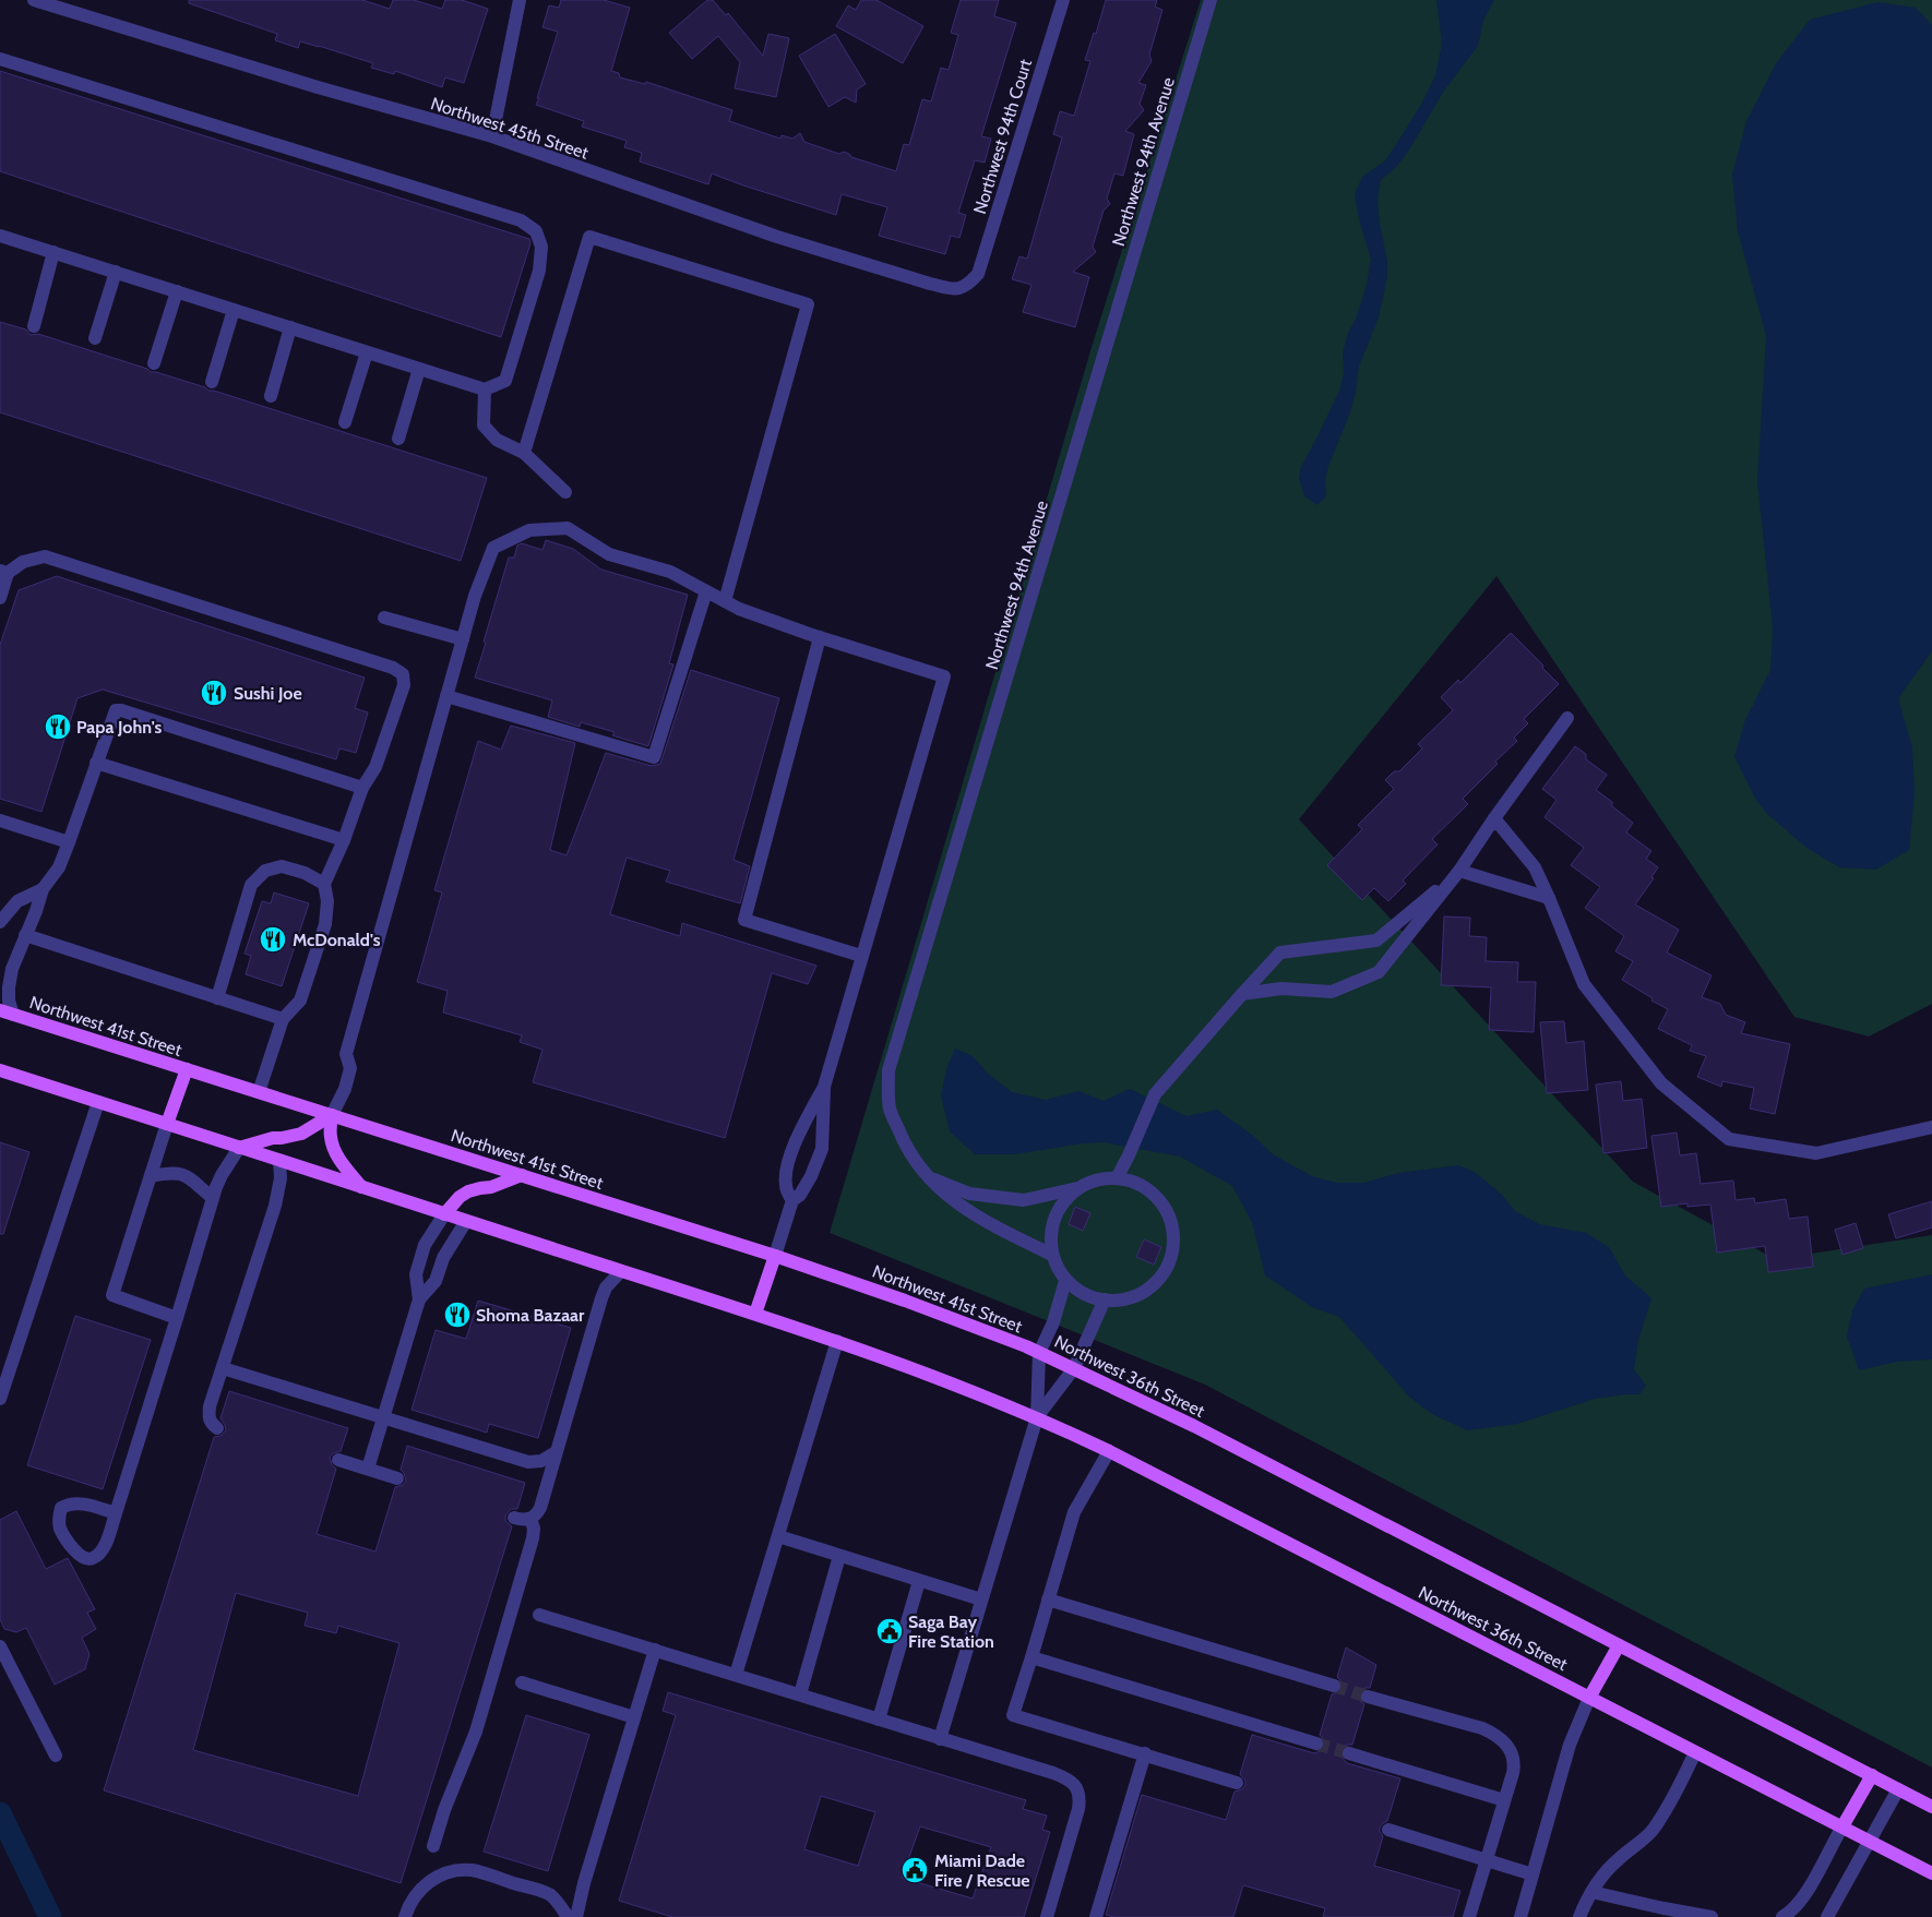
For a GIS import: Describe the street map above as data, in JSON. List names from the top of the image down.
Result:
{
  "streets": {
    "main road": ["Northwest 41st Street", "Northwest 36th Street"],
    "street": ["Northwest 45th Street", "Northwest 94th Court", "Northwest 94th Avenue"]
  },
  "crossings": [
    ["Northwest 45th Street", "Northwest 94th Court"],
    ["Northwest 41st Street", "Northwest 36th Street"]
  ],
  "places": {
    "restaurant": [
      "Sushi Joe",
      "Papa John's",
      "McDonald's",
      "Shoma Bazaar"
    ],
    "public building": ["Saga Bay Fire Station", "Miami Dade Fire / Rescue"]
  }
}
